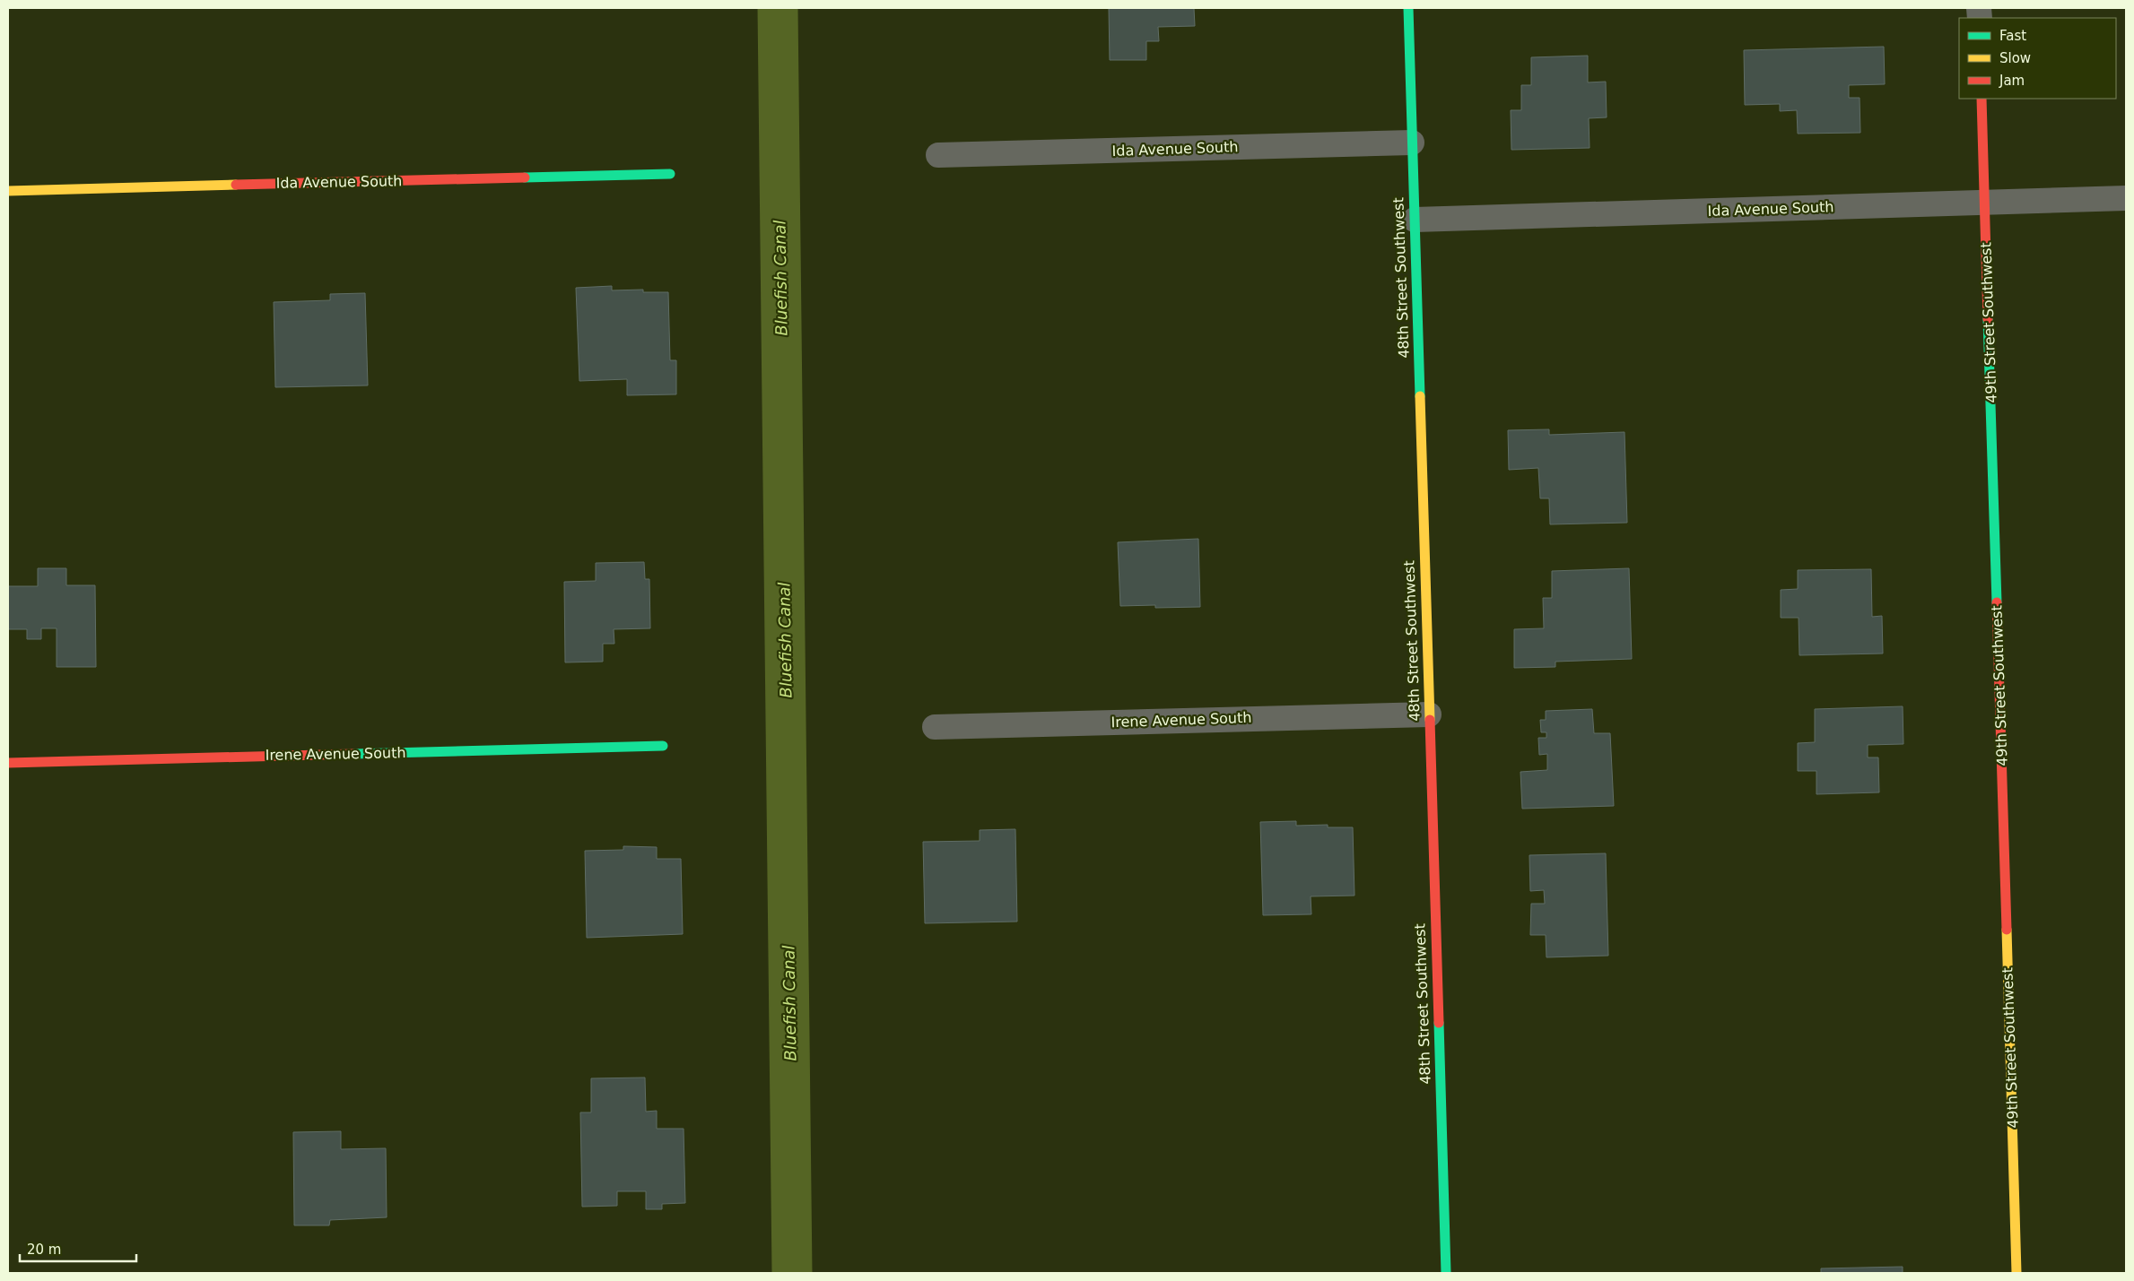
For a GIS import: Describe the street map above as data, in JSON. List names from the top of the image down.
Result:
{
  "streets": {
    "street": [
      "Ida Avenue South",
      "48th Street Southwest",
      "49th Street Southwest",
      "Irene Avenue South"
    ]
  },
  "crossings": [
    ["Ida Avenue South", "48th Street Southwest"],
    ["Ida Avenue South", "49th Street Southwest"],
    ["48th Street Southwest", "Irene Avenue South"]
  ],
  "water": ["Bluefish Canal"],
  "legend": ["Fast", "Slow", "Jam"],
  "scale_bar": "20 m"
}
